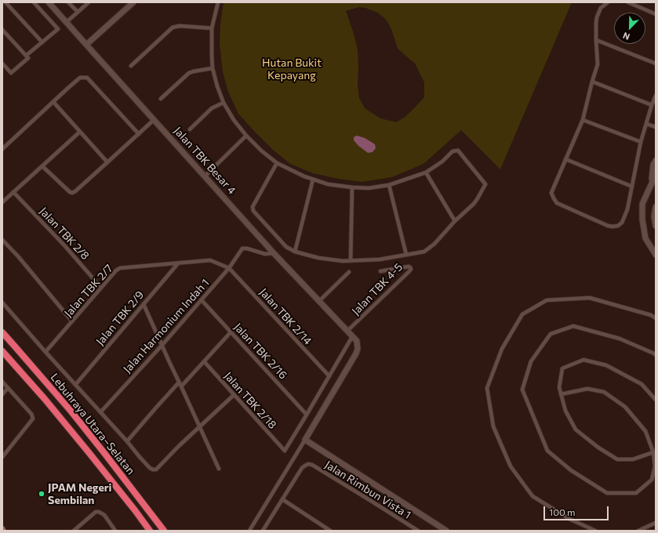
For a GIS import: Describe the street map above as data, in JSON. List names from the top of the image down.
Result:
{
  "streets": {
    "highway": ["Lebuhraya Utara–Selatan"],
    "street": [
      "Jalan TBK Besar 4",
      "Jalan TBK 2/8",
      "Jalan TBK 4-5",
      "Jalan TBK 2/7",
      "Jalan TBK 2/14",
      "Jalan TBK 2/9",
      "Jalan Harmonium Indah 1",
      "Jalan TBK 2/16",
      "Jalan TBK 2/18",
      "Jalan Rimbun Vista 1"
    ]
  },
  "crossings": [
    ["Jalan TBK Besar 4", "Jalan TBK 4-5"],
    ["Jalan TBK Besar 4", "Jalan Harmonium Indah 1"],
    ["Jalan TBK 2/8", "Jalan TBK 2/7"],
    ["Jalan TBK 2/7", "Jalan TBK 2/14"],
    ["Jalan TBK 2/7", "Jalan TBK 2/9"],
    ["Jalan TBK 2/7", "Jalan Harmonium Indah 1"],
    ["Jalan TBK 2/14", "Jalan Harmonium Indah 1"],
    ["Jalan Harmonium Indah 1", "Jalan TBK 2/16"],
    ["Jalan TBK 2/16", "Jalan TBK 2/18"]
  ],
  "parks": ["Hutan Bukit Kepayang"],
  "places": ["JPAM Negeri Sembilan"],
  "scale_bar": "100 m",
  "north": "bottom left"
}
